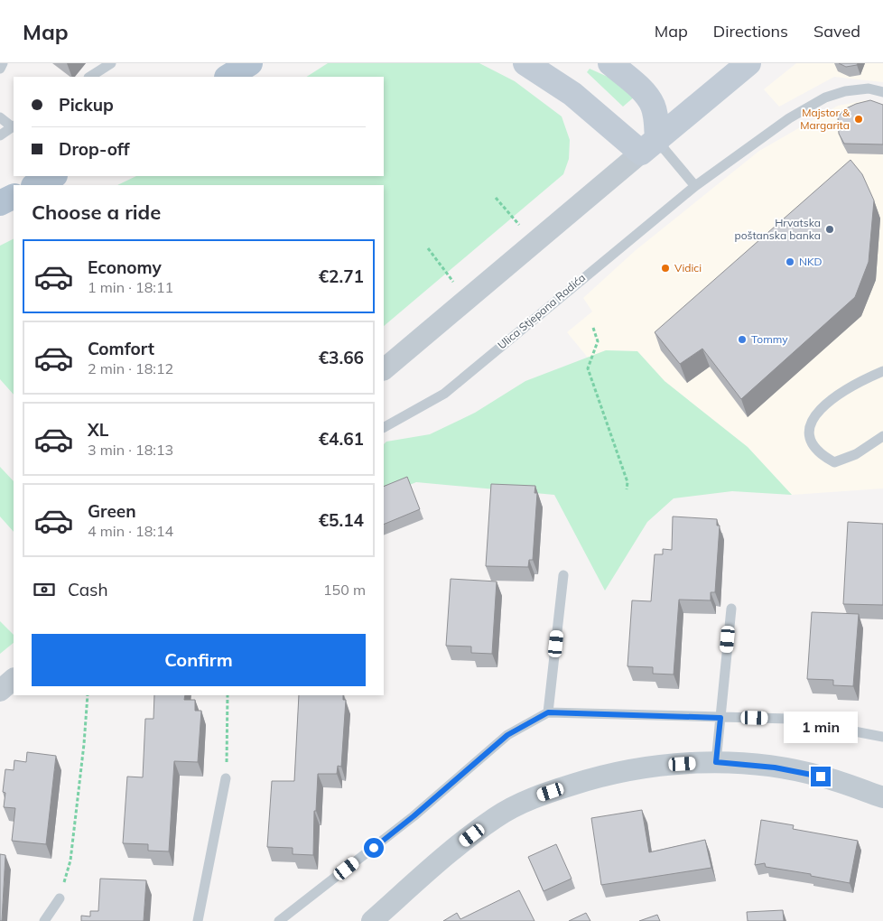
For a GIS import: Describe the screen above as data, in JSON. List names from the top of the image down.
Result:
{
  "streets": {
    "lane": ["Ulica Stjepana Radića"]
  },
  "places": [
    "Majstor & Margarita",
    "Hrvatska poštanska banka",
    "NKD",
    "Vidici",
    "Tommy"
  ],
  "page": {
    "header": "Map",
    "nav": ["Map", "Directions", "Saved"],
    "banner": ["Pickup", "Drop-off"],
    "heading": "Choose a ride",
    "list": [
      {
        "name": "Economy",
        "note": "1 min · 18:11",
        "value": "€2.71"
      },
      {
        "name": "Comfort",
        "note": "2 min · 18:12",
        "value": "€3.66"
      },
      {
        "name": "XL",
        "note": "3 min · 18:13",
        "value": "€4.61"
      },
      {
        "name": "Green",
        "note": "4 min · 18:14",
        "value": "€5.14"
      }
    ],
    "pay": ["Cash", "150 m"],
    "buttons": "Confirm",
    "bubble": "1 min"
  }
}
